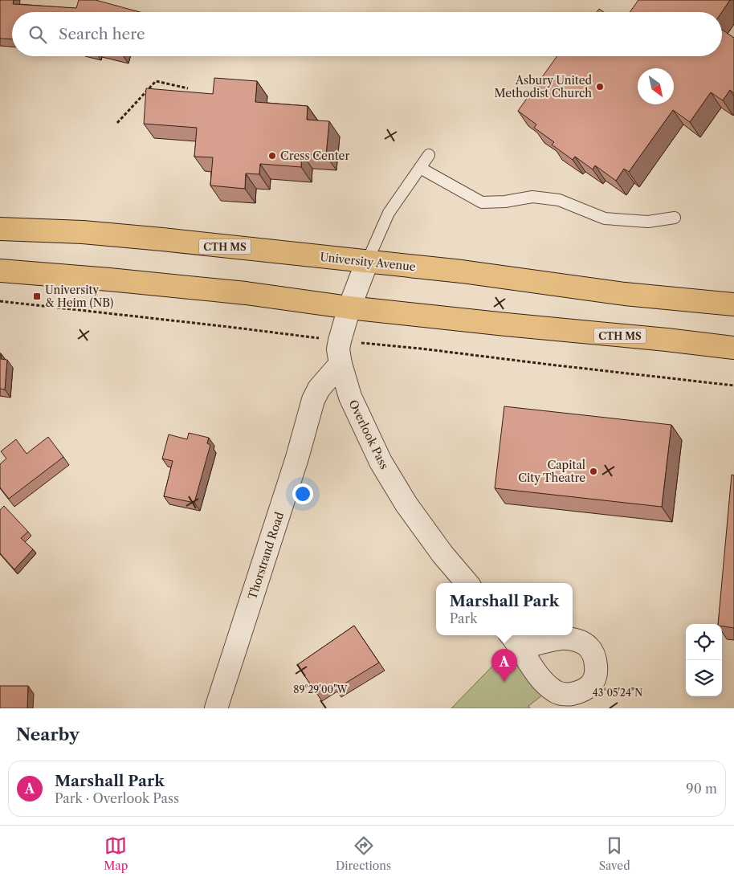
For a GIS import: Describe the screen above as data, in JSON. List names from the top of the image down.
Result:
{
  "streets": {
    "main road": ["CTH MS", "University Avenue"],
    "street": ["Overlook Pass", "Thorstrand Road"]
  },
  "crossings": [
    ["CTH MS", "Overlook Pass"],
    ["University Avenue", "Overlook Pass"],
    ["Overlook Pass", "Thorstrand Road"]
  ],
  "places": {
    "other": ["Asbury United Methodist Church", "Cress Center", "Capital City Theatre"],
    "transit": ["University & Heim (NB)"]
  },
  "north": "bottom right",
  "page": {
    "search": "Search here",
    "popup": ["Marshall Park", "Park"],
    "pins": "A",
    "heading": "Nearby",
    "list": [
      {
        "mark": "A",
        "name": "Marshall Park",
        "note": "Park · Overlook Pass",
        "value": "90 m"
      }
    ],
    "nav": ["Map", "Directions", "Saved"]
  },
  "coordinates": ["89°29'00\"W", "43°05'24\"N"]
}
